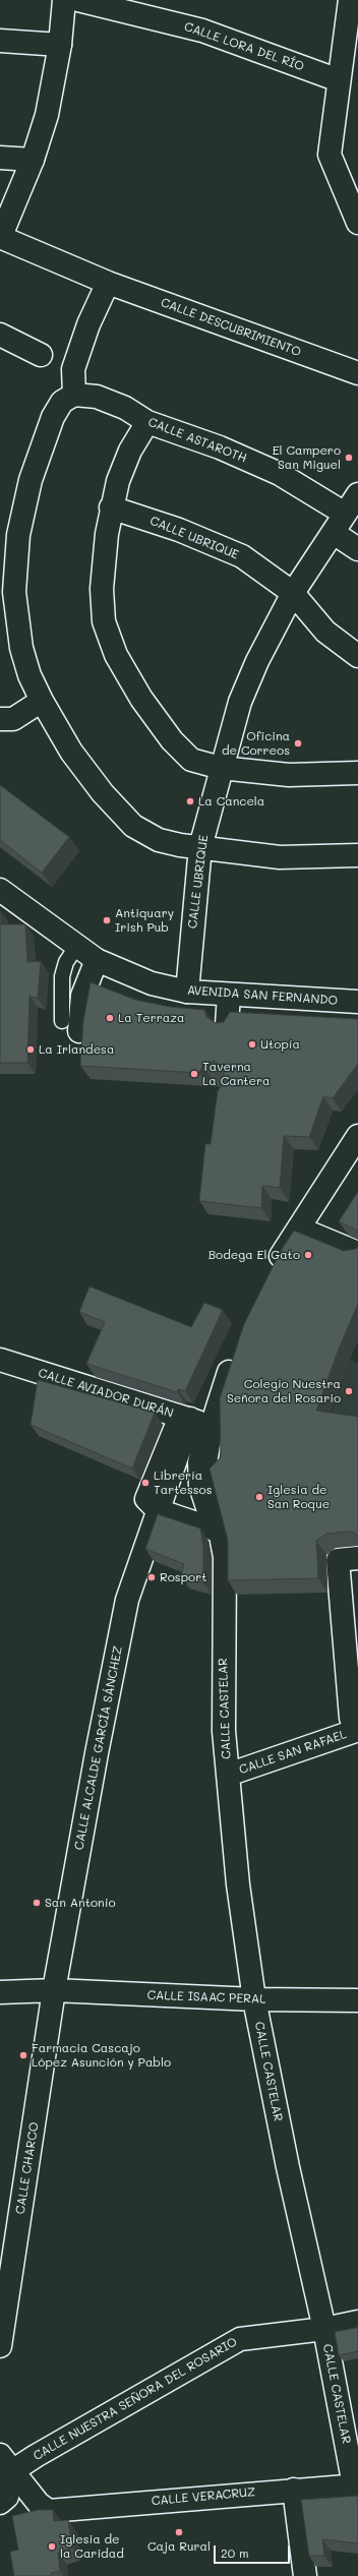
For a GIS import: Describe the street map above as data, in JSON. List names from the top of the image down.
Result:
{
  "streets": {
    "street": [
      "CALLE LORA DEL RÍO",
      "CALLE DESCUBRIMIENTO",
      "CALLE ASTAROTH",
      "CALLE UBRIQUE",
      "AVENIDA SAN FERNANDO",
      "CALLE AVIADOR DURÁN",
      "CALLE CASTELAR",
      "CALLE ALCALDE GARCÍA SÁNCHEZ",
      "CALLE SAN RAFAEL",
      "CALLE ISAAC PERAL",
      "CALLE CHARCO",
      "CALLE NUESTRA SEÑORA DEL ROSARIO",
      "CALLE VERACRUZ"
    ]
  },
  "crossings": [
    ["CALLE ASTAROTH", "CALLE UBRIQUE"],
    ["CALLE UBRIQUE", "AVENIDA SAN FERNANDO"],
    ["CALLE CASTELAR", "CALLE SAN RAFAEL"],
    ["CALLE CASTELAR", "CALLE ISAAC PERAL"],
    ["CALLE CASTELAR", "CALLE NUESTRA SEÑORA DEL ROSARIO"],
    ["CALLE CASTELAR", "CALLE VERACRUZ"],
    ["CALLE ALCALDE GARCÍA SÁNCHEZ", "CALLE ISAAC PERAL"],
    ["CALLE ALCALDE GARCÍA SÁNCHEZ", "CALLE CHARCO"],
    ["CALLE ISAAC PERAL", "CALLE CHARCO"],
    ["CALLE NUESTRA SEÑORA DEL ROSARIO", "CALLE VERACRUZ"]
  ],
  "places": [
    "El Campero San Miguel",
    "Oficina de Correos",
    "La Cancela",
    "Antiquary Irish Pub",
    "La Terraza",
    "Utopía",
    "La Irlandesa",
    "Taverna La Cantera",
    "Bodega El Gato",
    "Colegio Nuestra Señora del Rosario",
    "Librería Tartessos",
    "Iglesia de San Roque",
    "Rosport",
    "San Antonio",
    "Farmacia Cascajo López Asunción y Pablo",
    "Caja Rural",
    "Iglesia de la Caridad"
  ],
  "scale_bar": "20 m"
}
